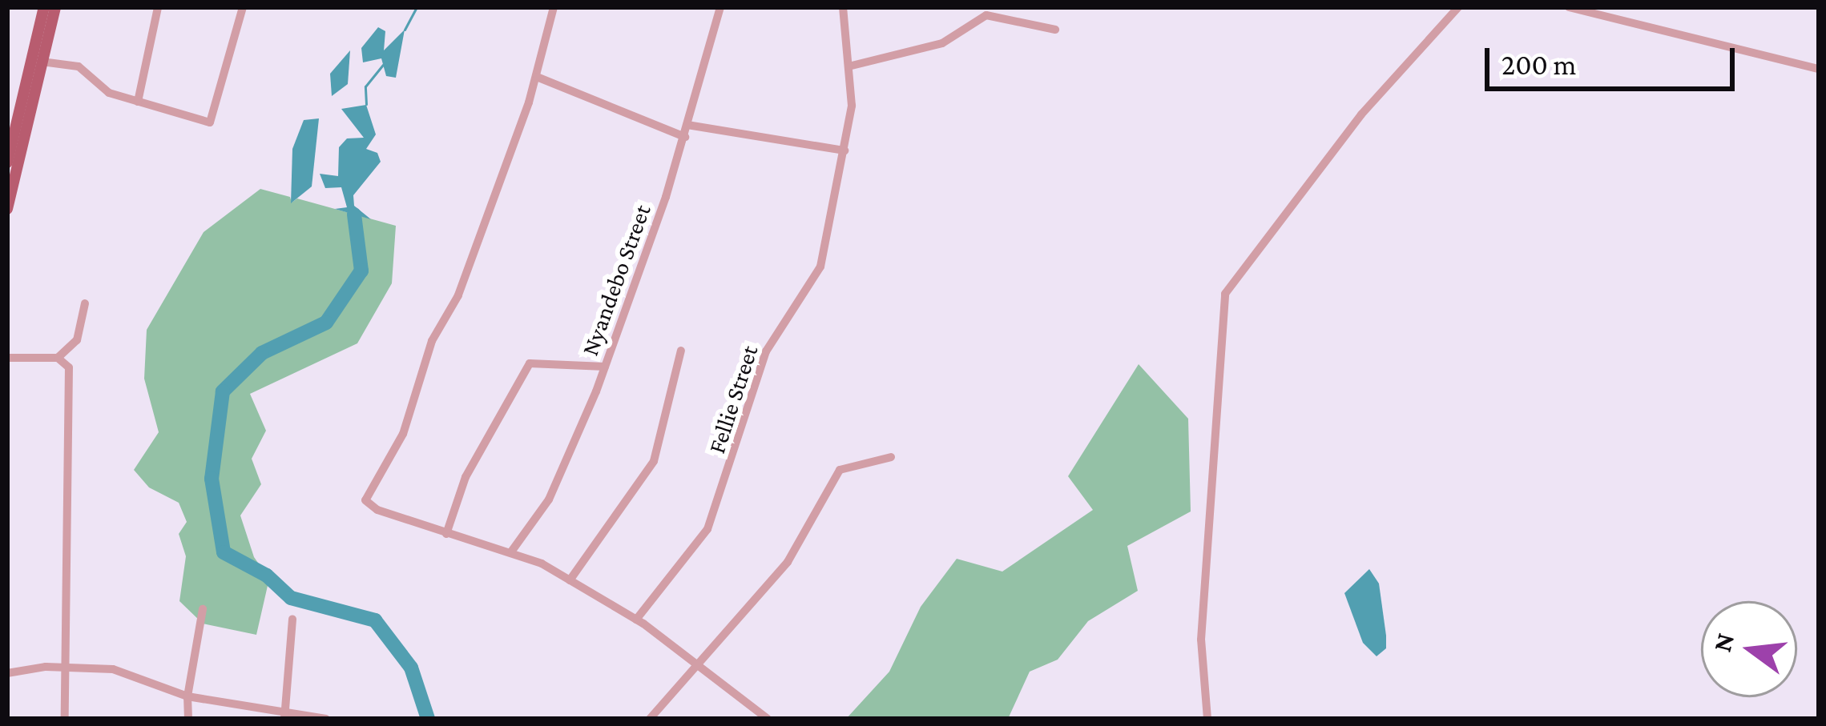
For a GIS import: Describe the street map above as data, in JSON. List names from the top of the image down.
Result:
{
  "streets": {
    "street": ["Nyandebo Street", "Fellie Street"]
  },
  "scale_bar": "200 m",
  "north": "left"
}
